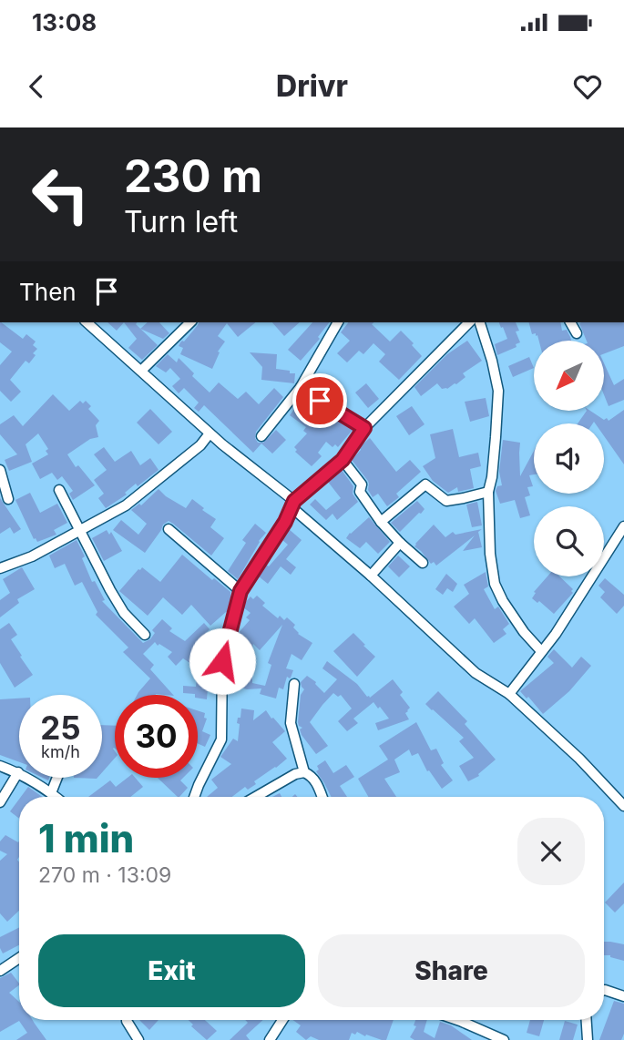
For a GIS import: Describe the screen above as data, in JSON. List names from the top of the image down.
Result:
{
  "north": "bottom left",
  "page": {
    "status": "13:08",
    "header": "Drivr",
    "turn": ["230 m", "Turn left"],
    "then": "Then",
    "speed": "25 km/h",
    "limit": "30",
    "heading": ["1 min", "270 m · 13:09"],
    "buttons": ["Exit", "Share"]
  }
}
